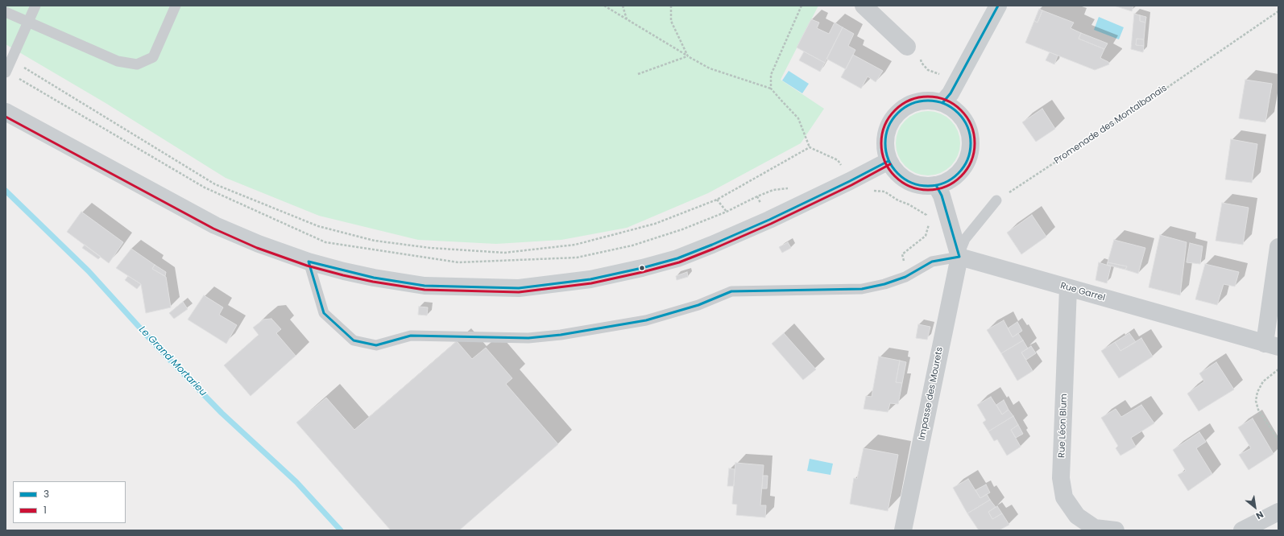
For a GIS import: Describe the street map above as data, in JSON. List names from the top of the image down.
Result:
{
  "streets": {
    "street": ["Rue Garrel", "Impasse des Mourets", "Rue Léon Blum"],
    "path": ["Promenade des Montalbanais"]
  },
  "crossings": [
    ["Rue Garrel", "Impasse des Mourets"],
    ["Rue Garrel", "Rue Léon Blum"]
  ],
  "water": ["Le Grand Mortarieu"],
  "lines": ["transit line 3", "transit line 1"],
  "legend": ["3", "1"],
  "north": "bottom right"
}
